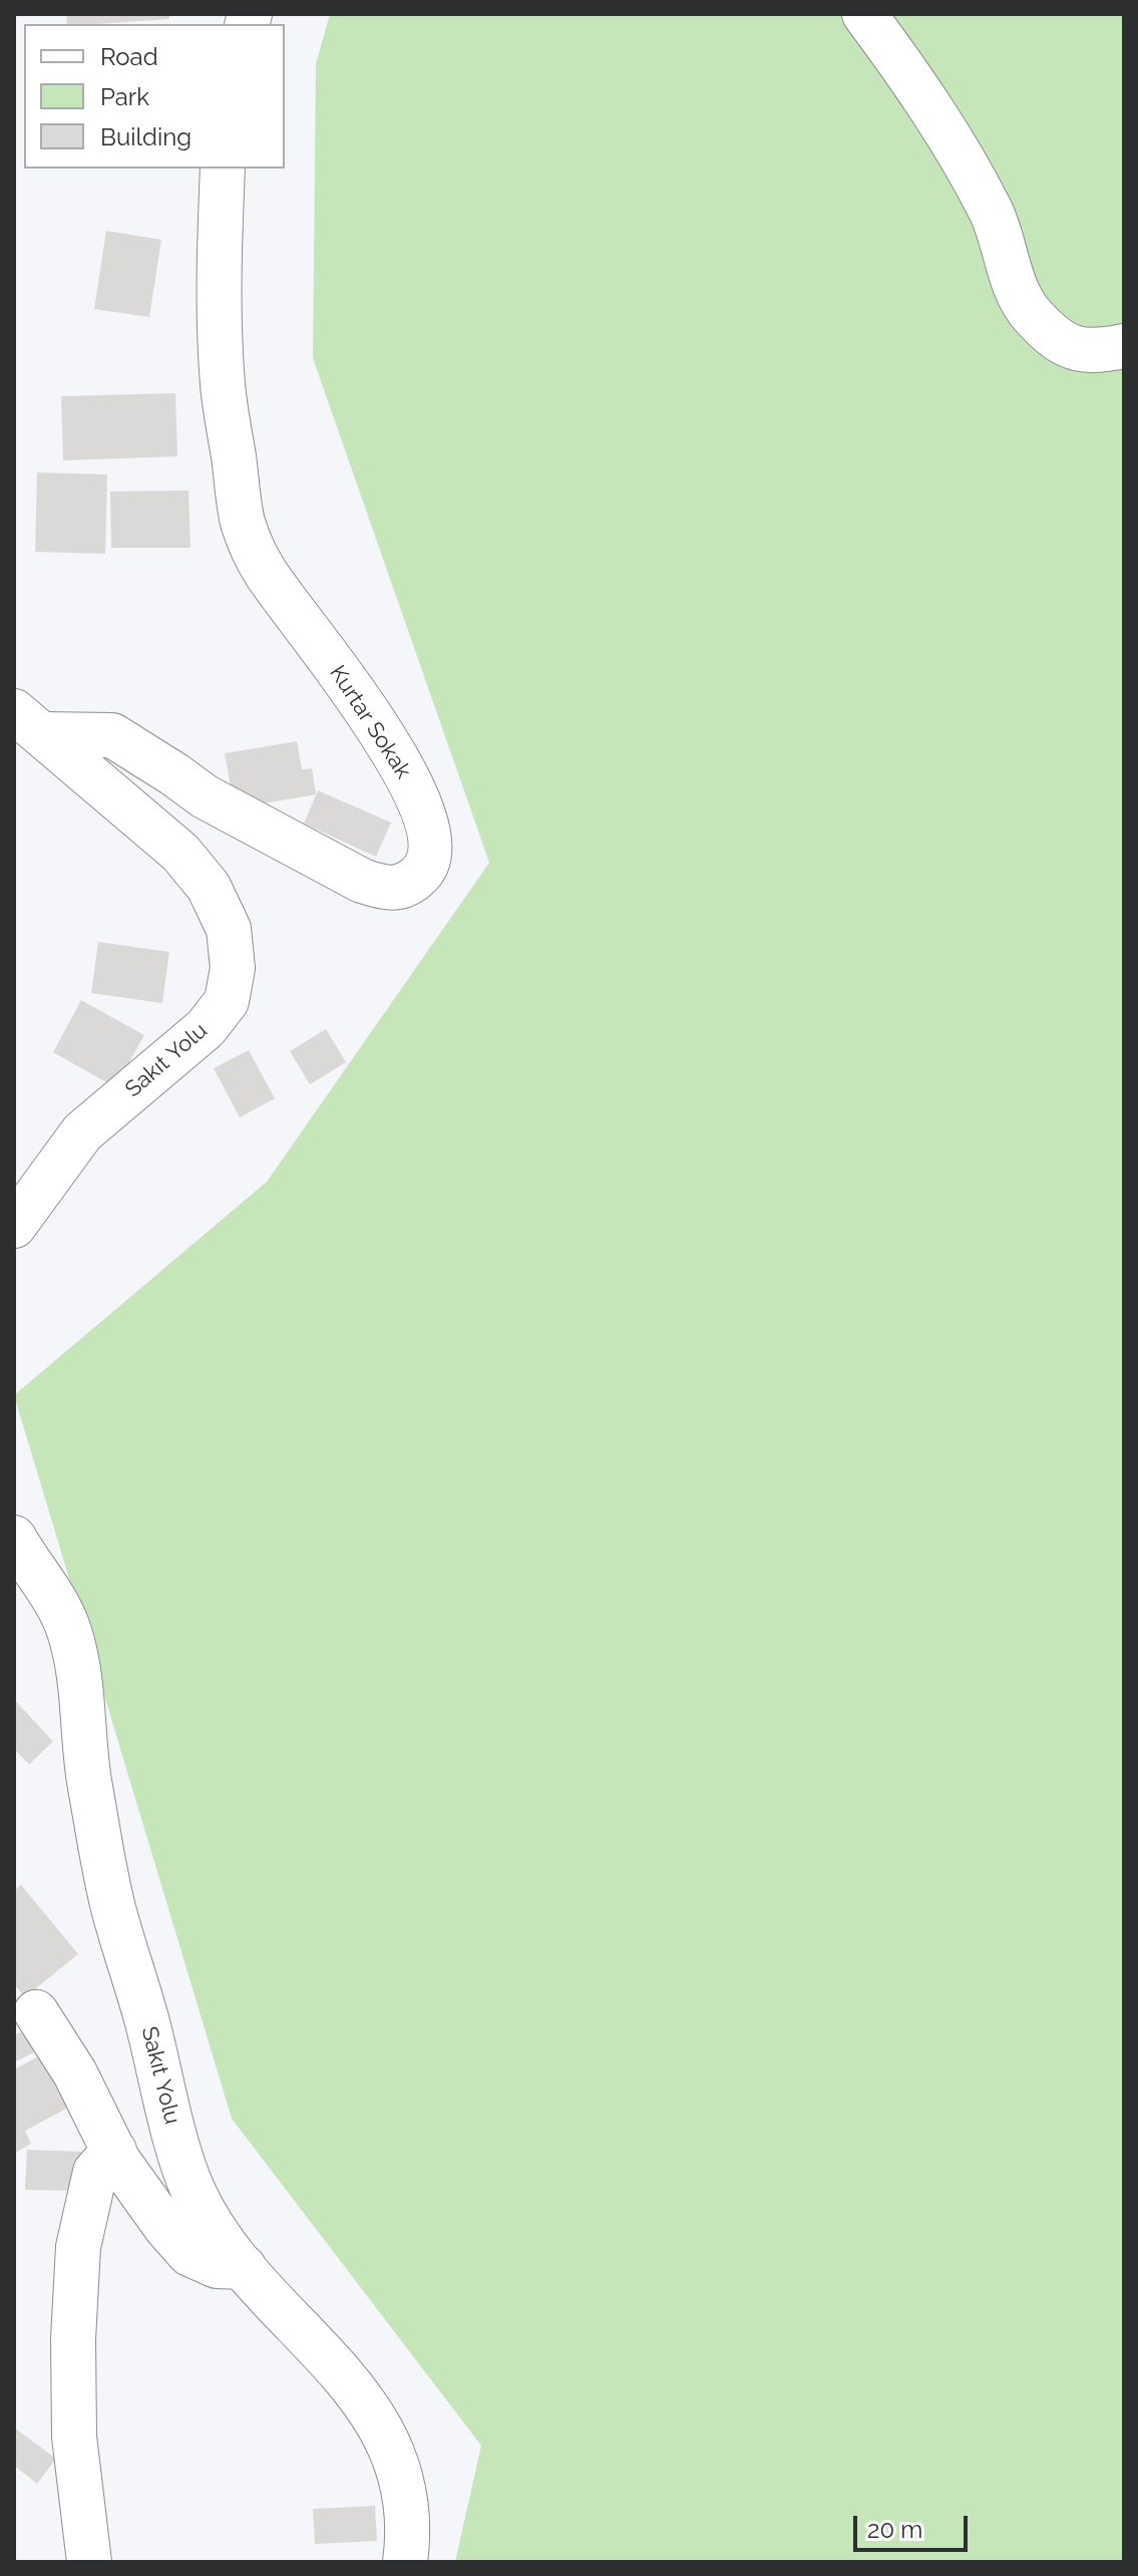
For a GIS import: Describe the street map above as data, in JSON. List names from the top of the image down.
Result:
{
  "streets": {
    "street": ["Kurtar Sokak", "Sakıt Yolu"]
  },
  "crossings": [
    ["Kurtar Sokak", "Sakıt Yolu"]
  ],
  "legend": ["Road", "Park", "Building"],
  "scale_bar": "20 m"
}
